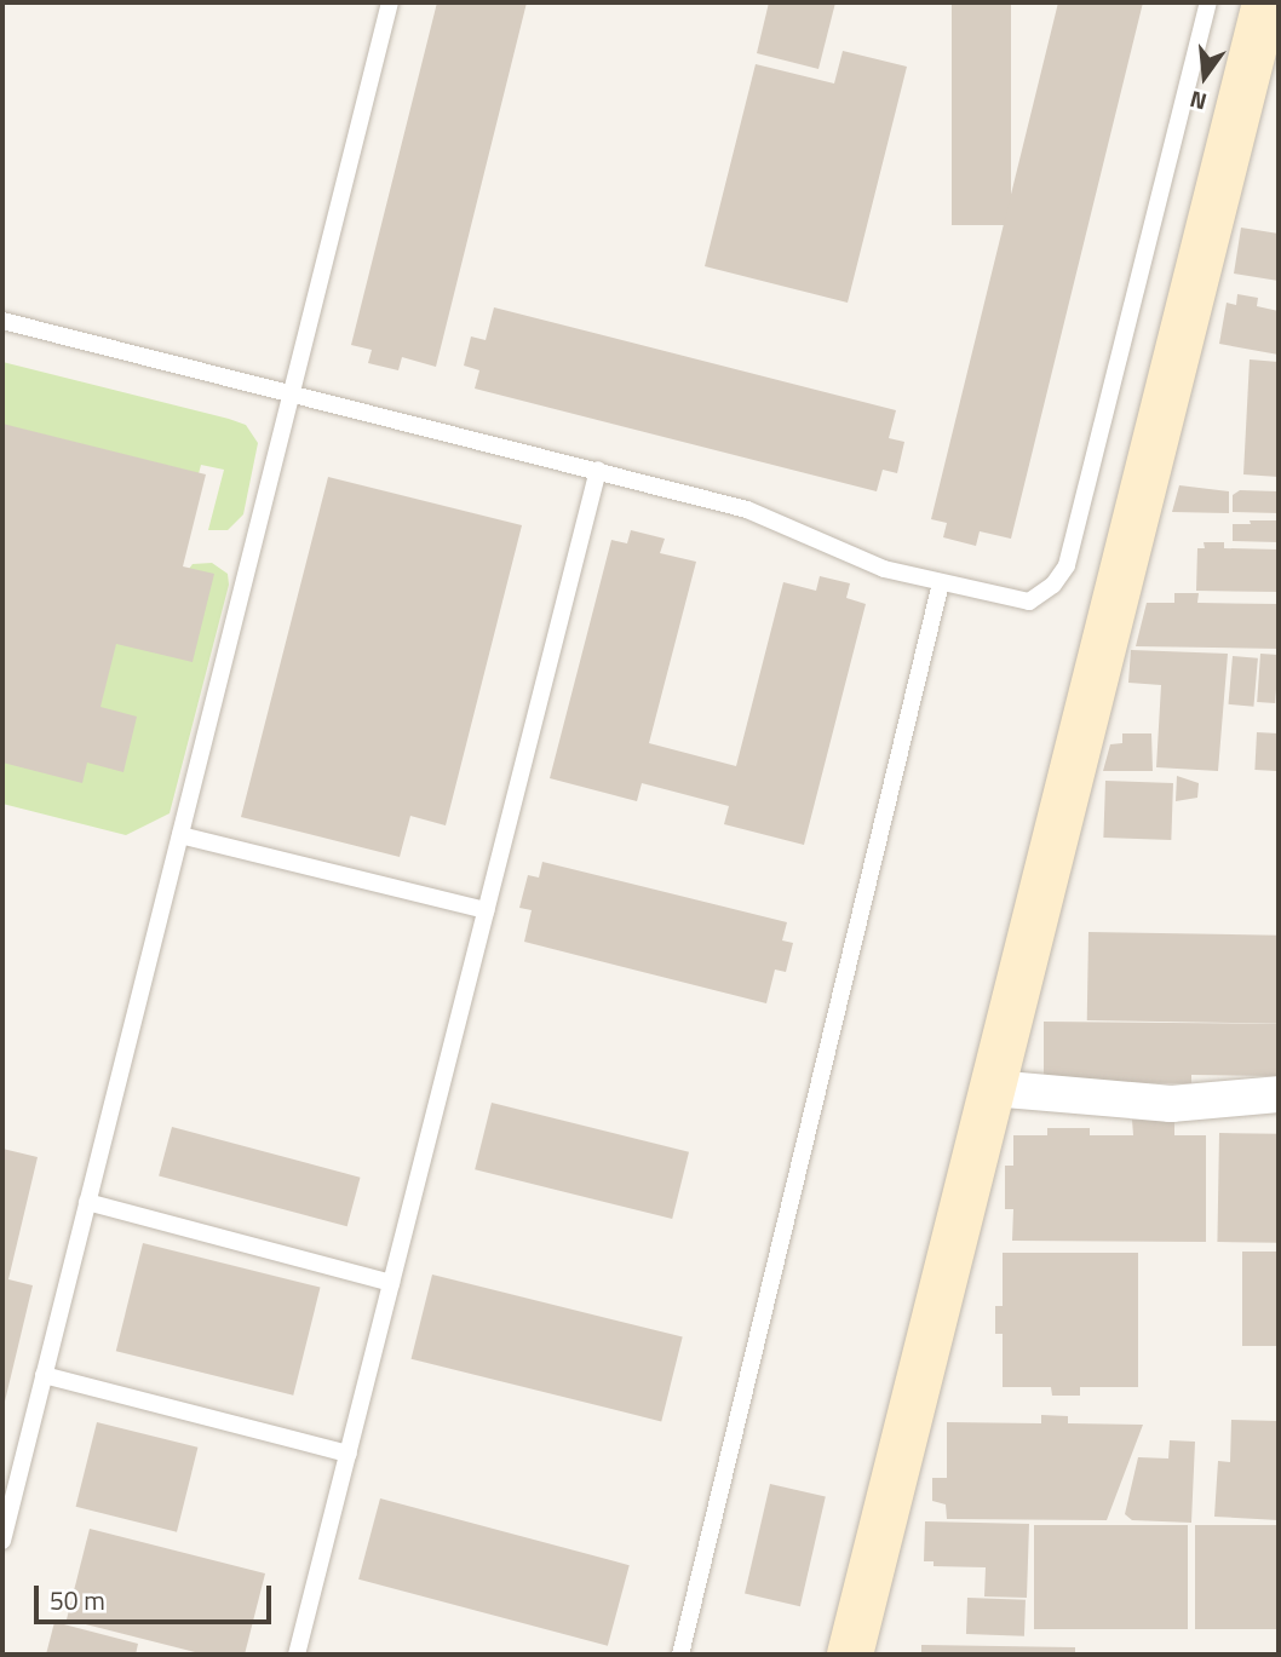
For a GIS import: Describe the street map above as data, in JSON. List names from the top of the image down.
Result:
{
  "scale_bar": "50 m",
  "north": "bottom"
}
